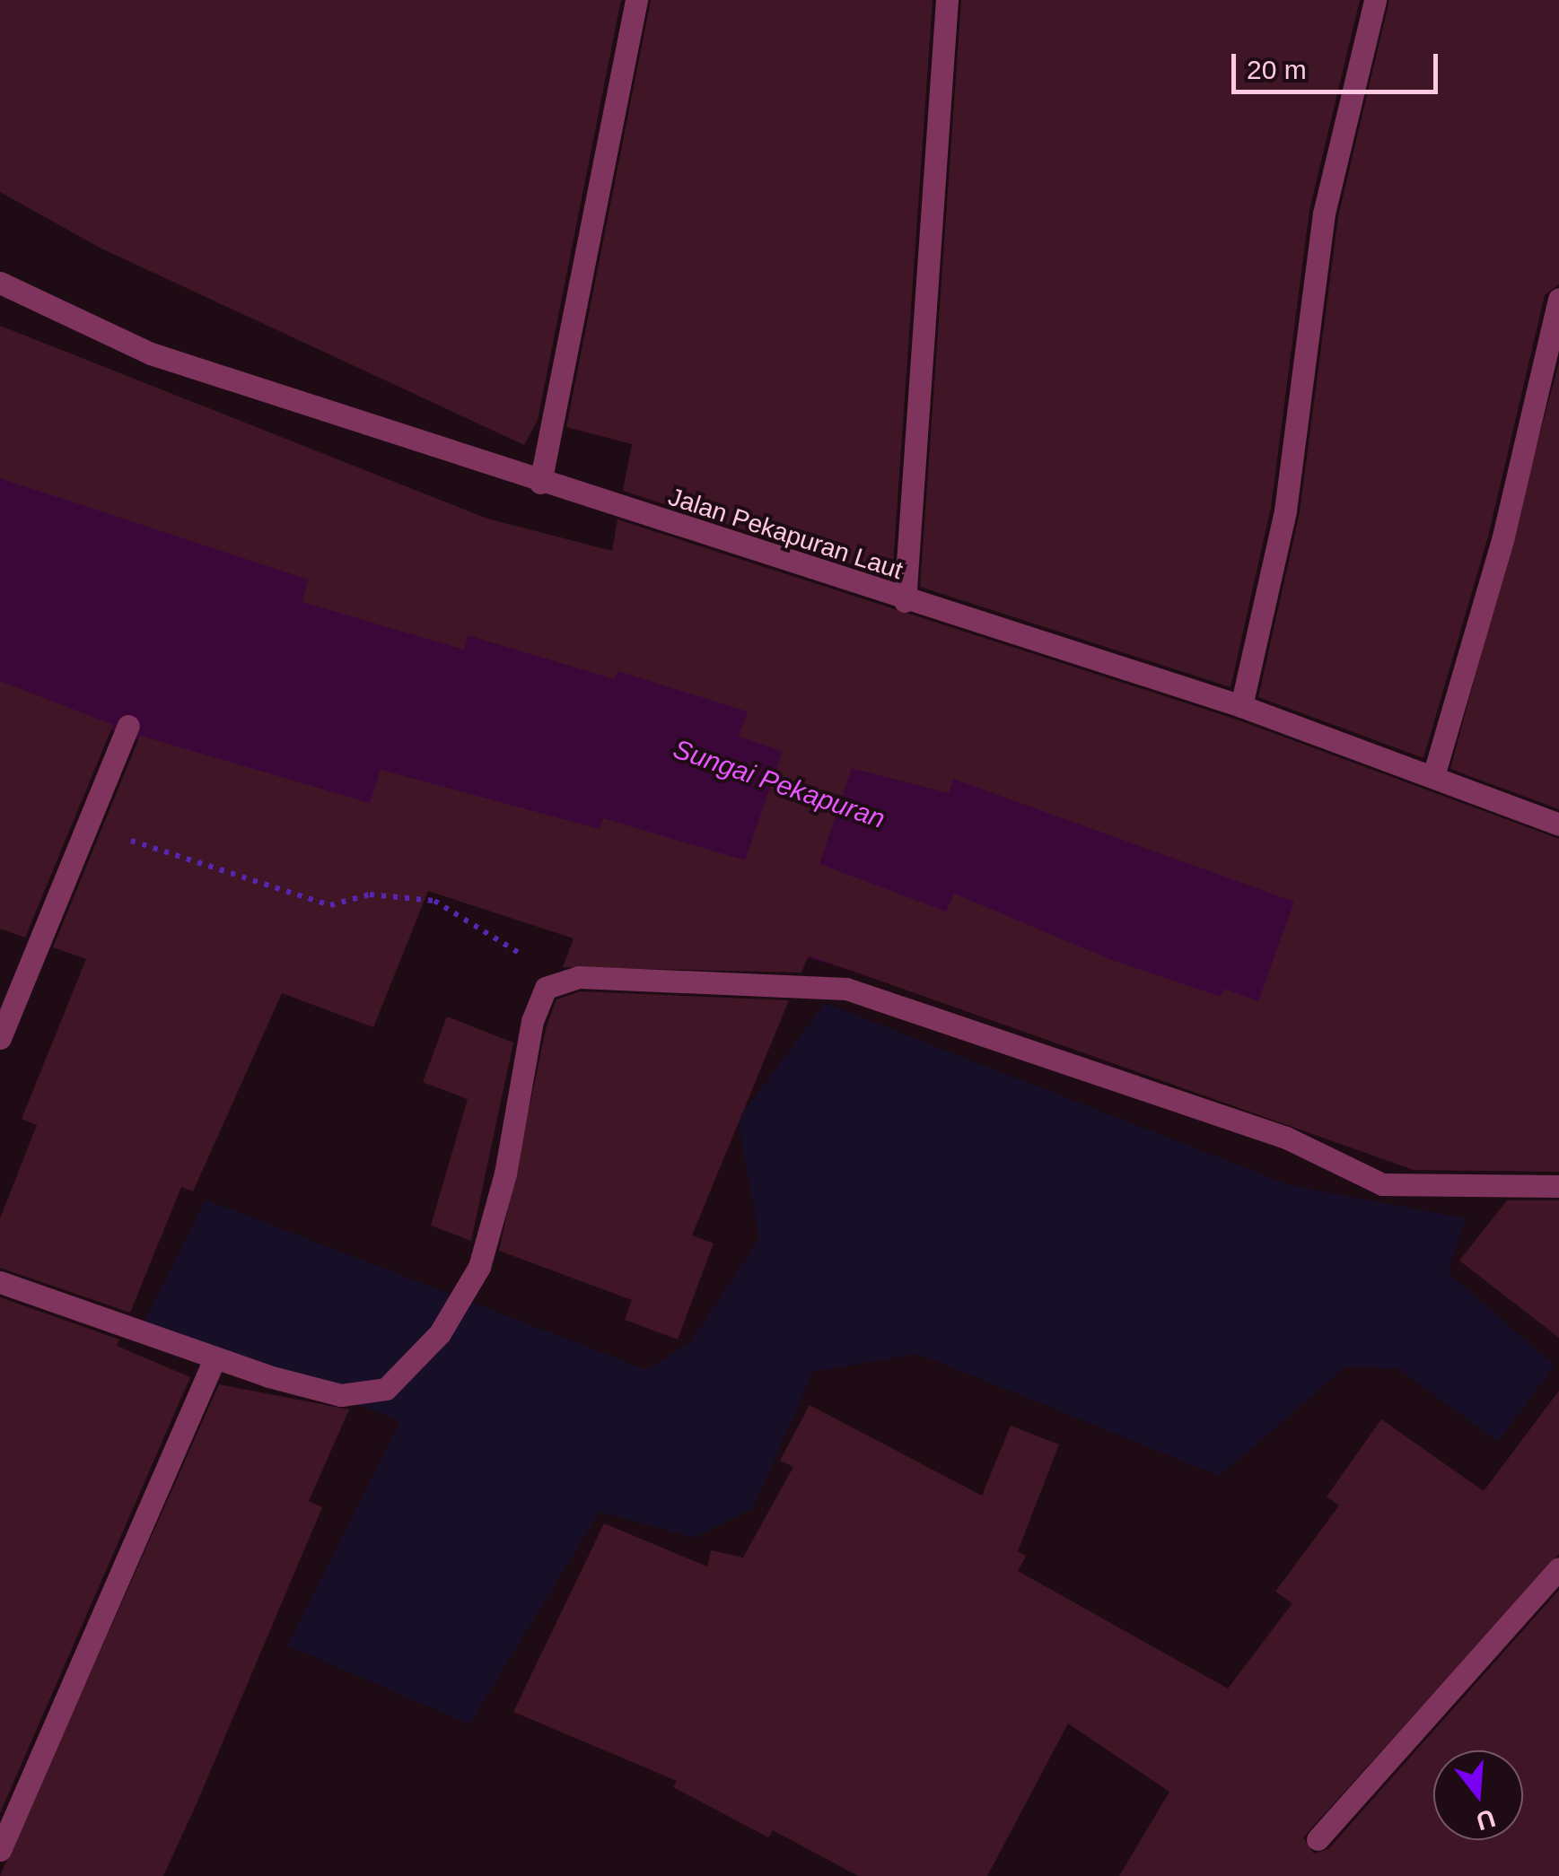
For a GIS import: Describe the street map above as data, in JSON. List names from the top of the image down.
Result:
{
  "streets": {
    "street": ["Jalan Pekapuran Laut"]
  },
  "water": ["Sungai Pekapuran"],
  "scale_bar": "20 m",
  "north": "bottom"
}
